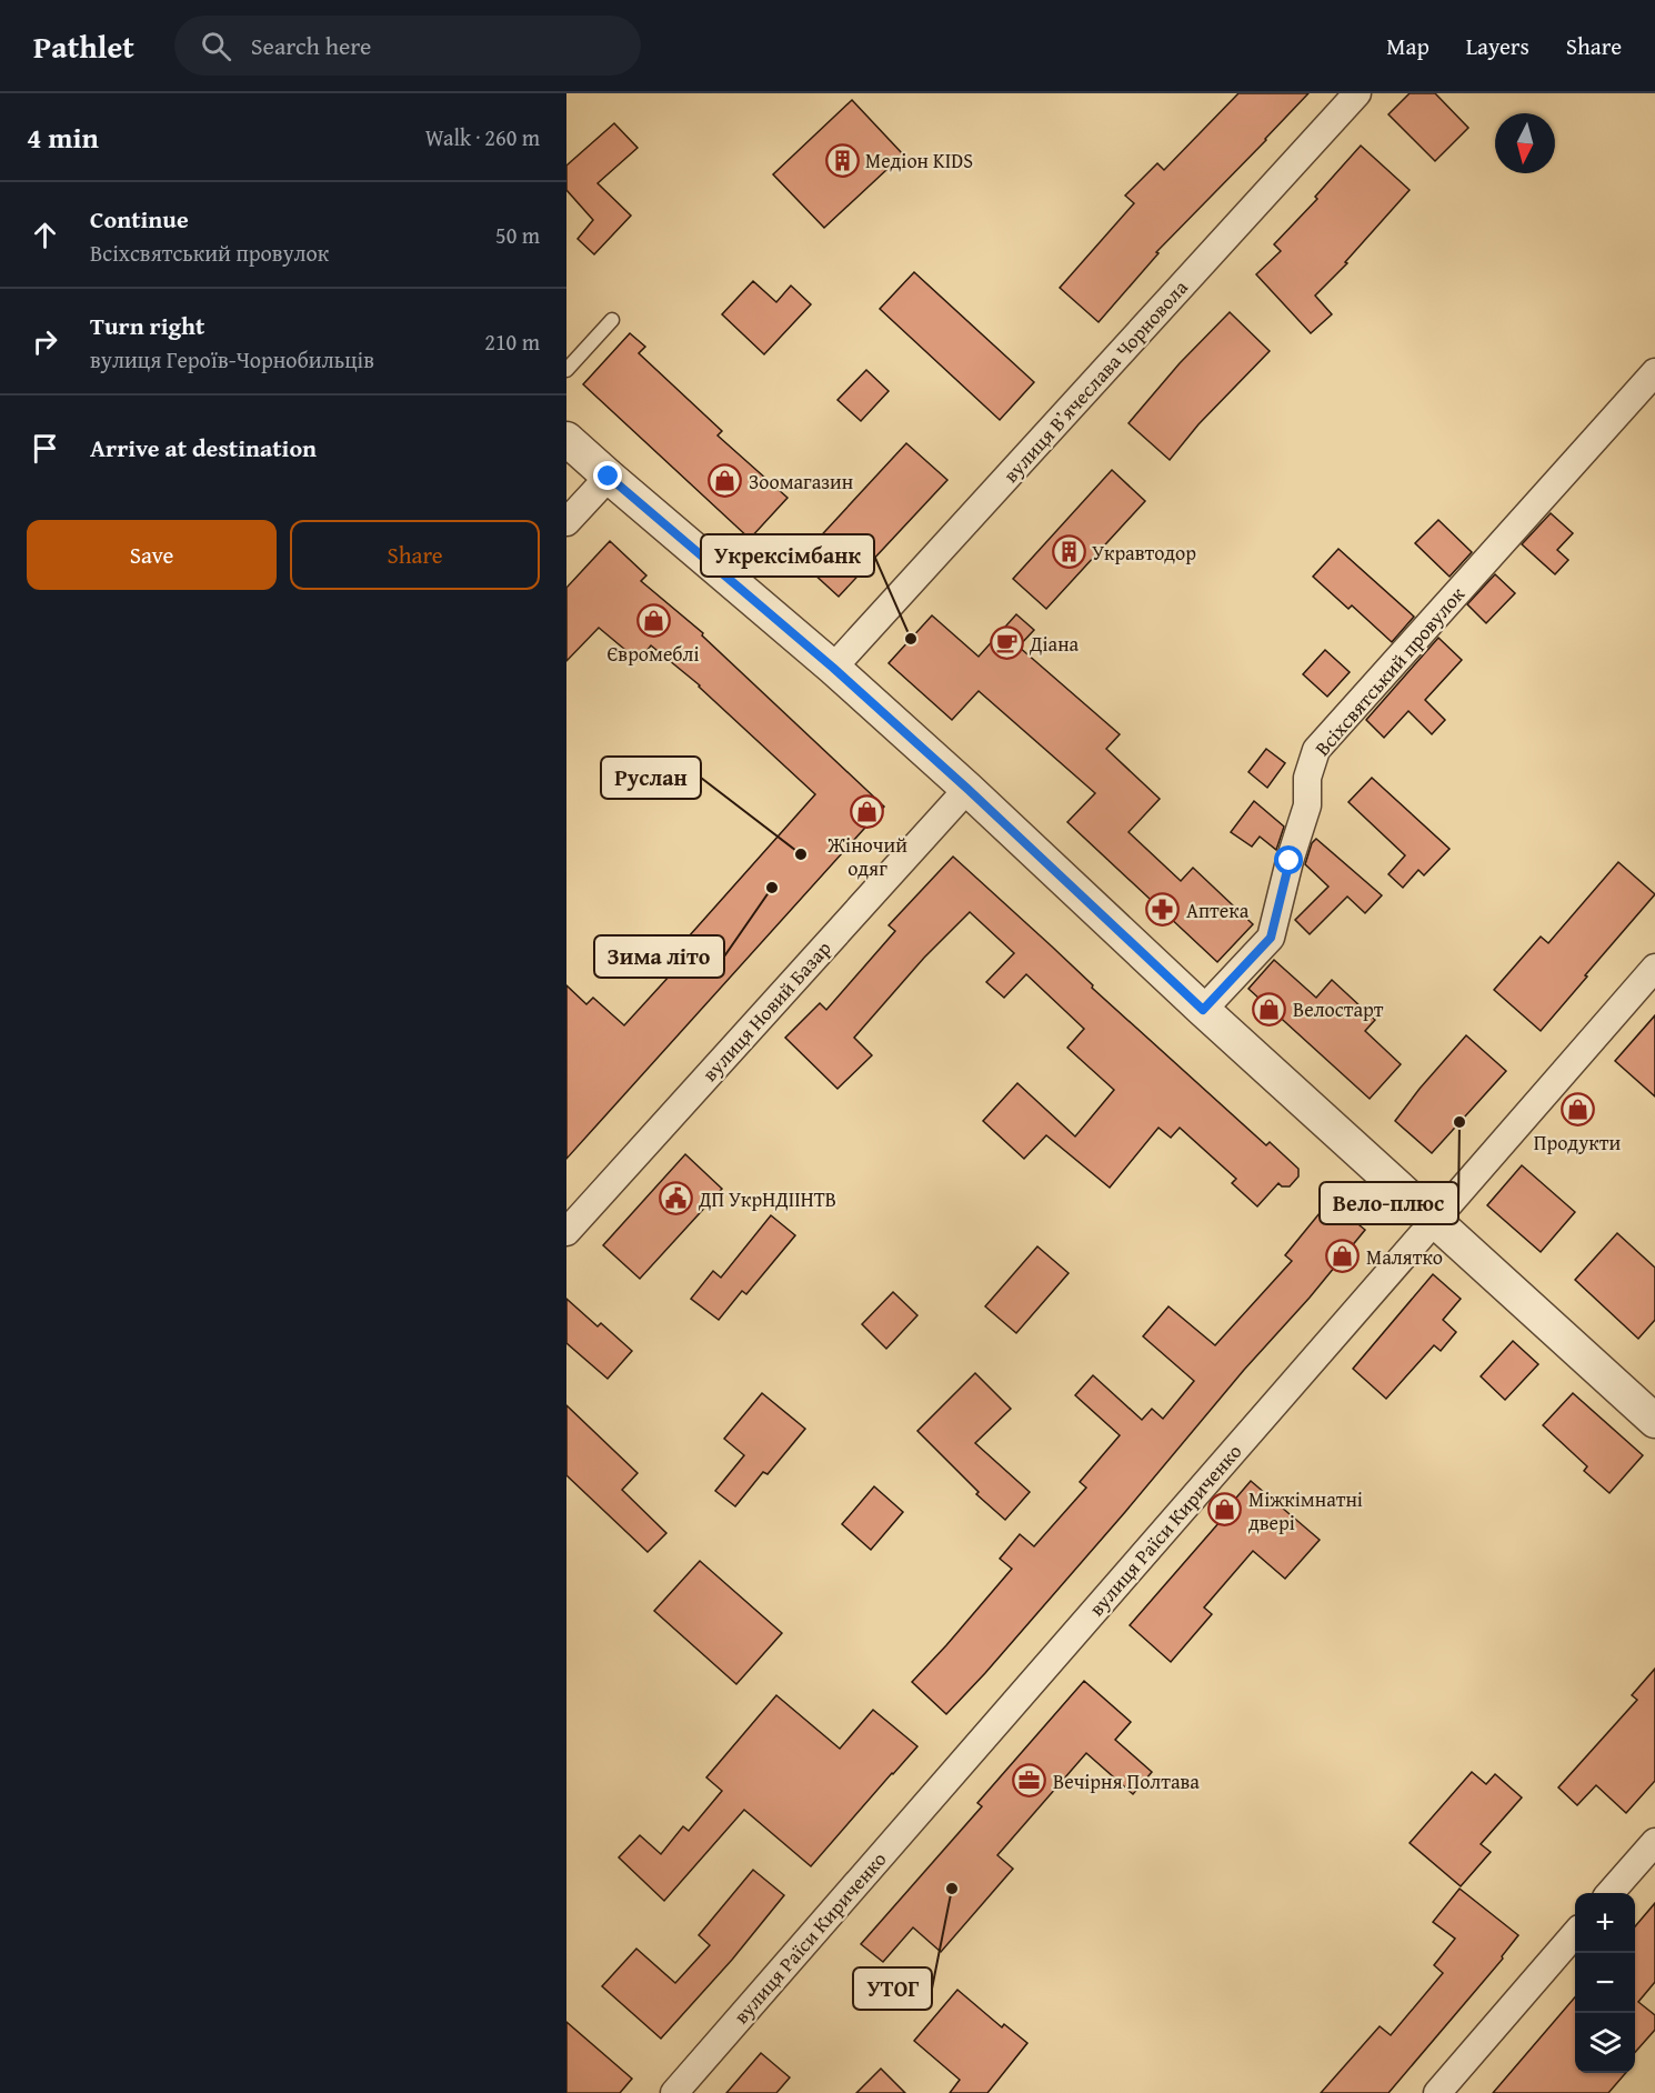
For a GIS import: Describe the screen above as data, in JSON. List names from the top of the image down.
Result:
{
  "streets": {
    "street": [
      "вулиця Вʼячеслава Чорновола",
      "Всіхсвятський провулок",
      "вулиця Новий Базар",
      "вулиця Раїси Кириченко"
    ]
  },
  "places": {
    "building": ["Медіон KIDS", "Укравтодор"],
    "shop": [
      "Зоомагазин",
      "Євромеблі",
      "Жіночий одяг",
      "Велостарт",
      "Продукти",
      "Малятко",
      "Міжкімнатні двері"
    ],
    "other": [
      "Укрексімбанк",
      "Руслан",
      "Зима літо",
      "Вело-плюс",
      "УТОГ"
    ],
    "cafe": ["Діана"],
    "pharmacy": ["Аптека"],
    "public building": ["ДП УкрНДІІНТВ"],
    "office": ["Вечірня Полтава"]
  },
  "north": "bottom",
  "page": {
    "header": "Pathlet",
    "search": "Search here",
    "nav": ["Map", "Layers", "Share"],
    "heading": ["4 min", "Walk · 260 m"],
    "list": [
      ["Continue", "Всіхсвятський провулок", "50 m"],
      ["Turn right", "вулиця Героїв-Чорнобильців", "210 m"],
      "Arrive at destination"
    ],
    "buttons": ["Save", "Share"],
    "map_buttons": ["+", "−"]
  }
}
